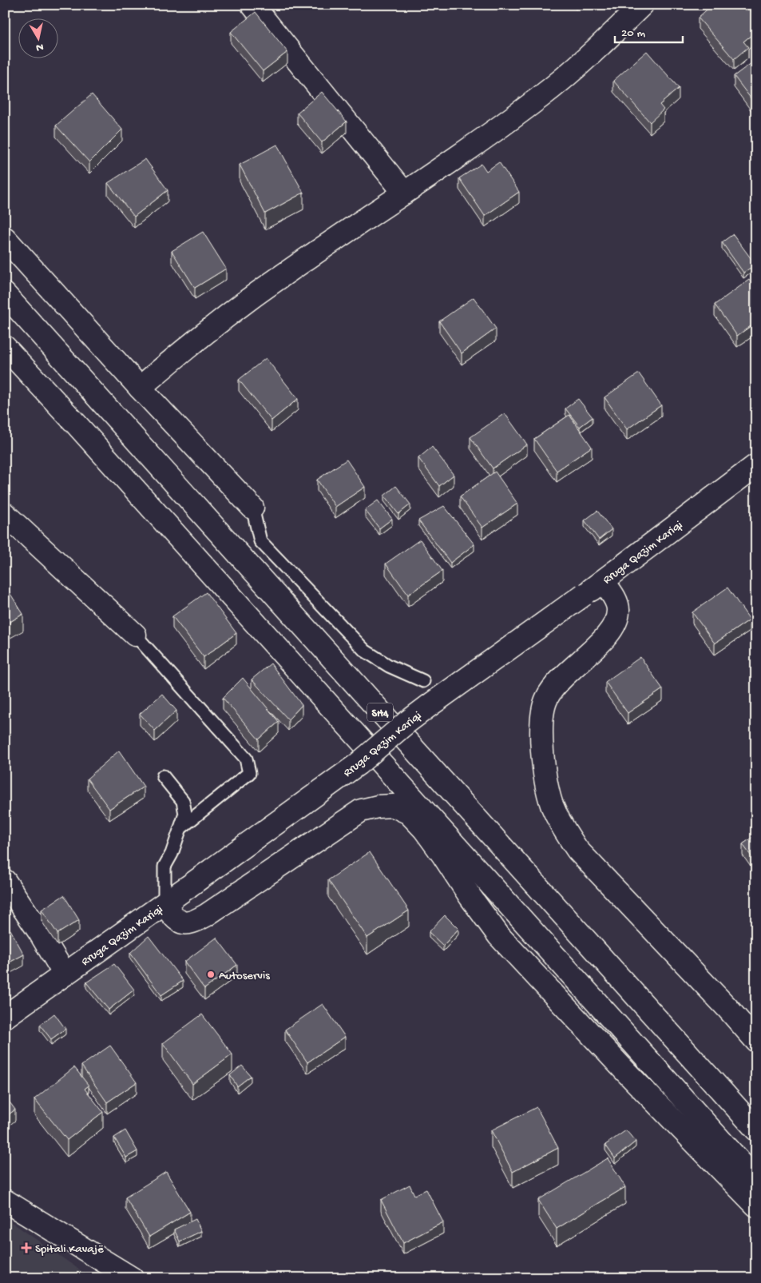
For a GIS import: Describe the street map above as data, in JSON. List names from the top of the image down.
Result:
{
  "streets": {
    "main road": ["Rruga Qazim Kariqi", "SH4"]
  },
  "places": {
    "other": ["Autoservis"],
    "health": ["Spitali Kavajë"]
  },
  "scale_bar": "20 m",
  "north": "bottom"
}
